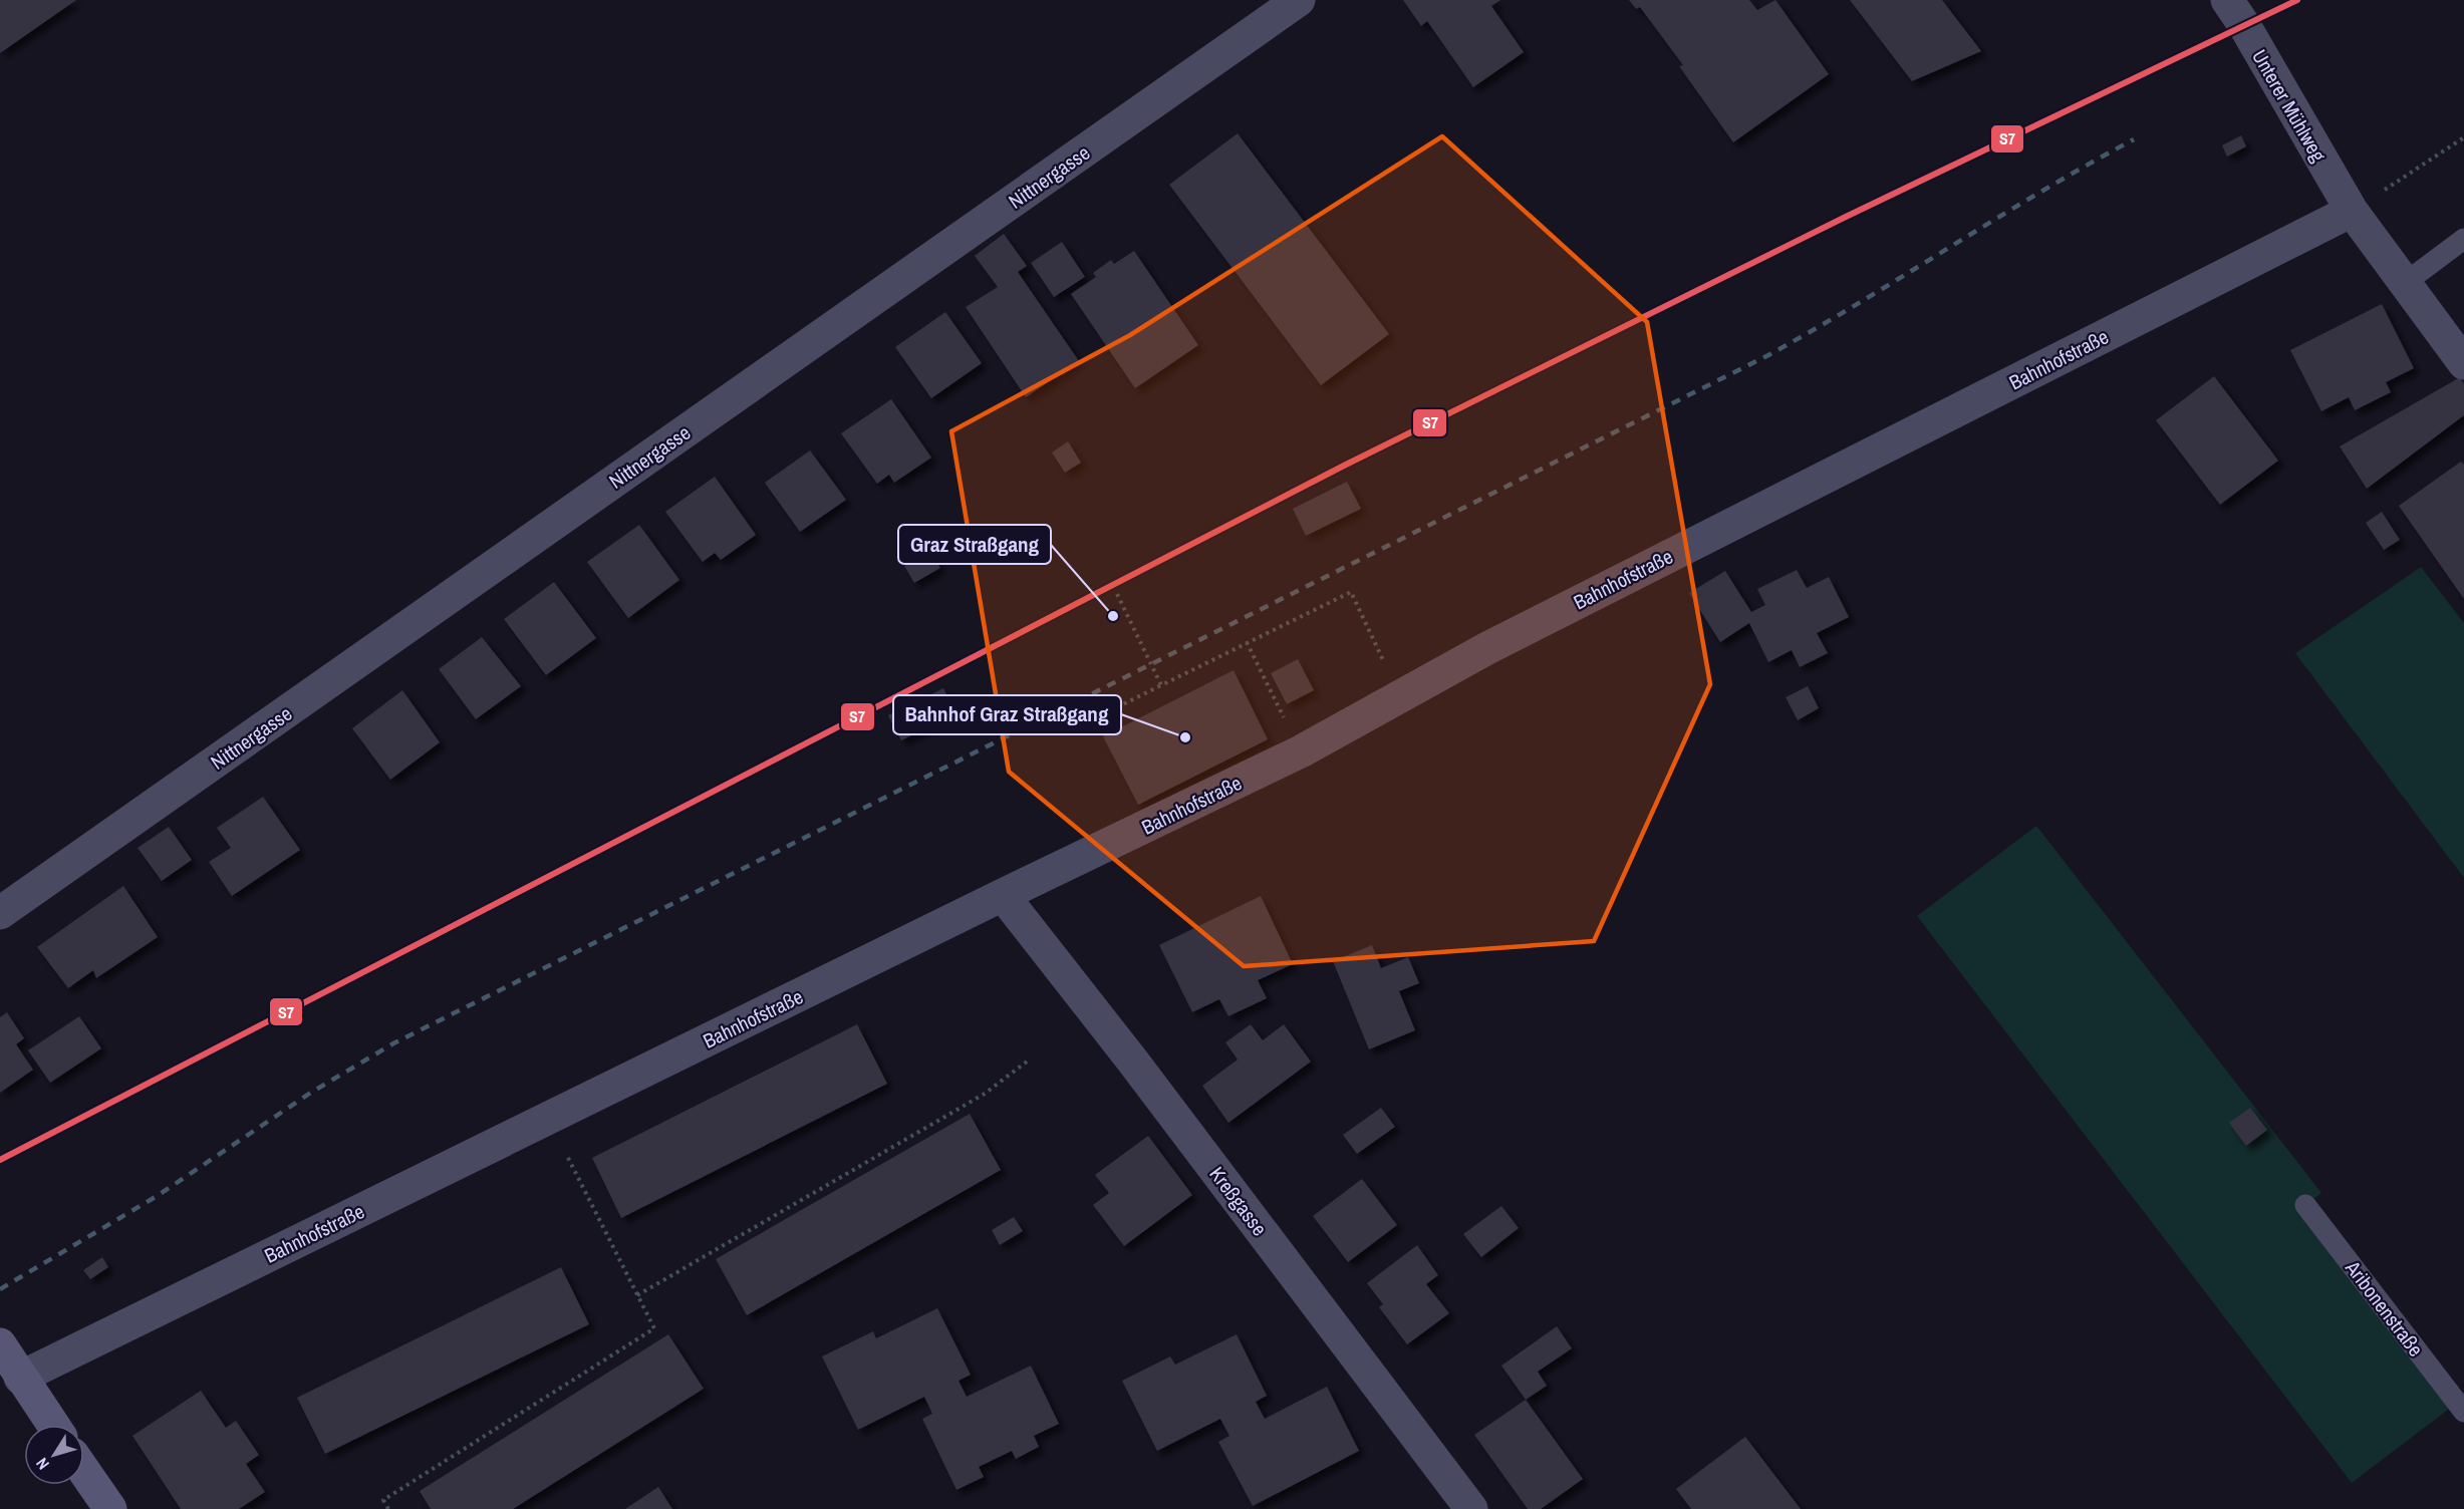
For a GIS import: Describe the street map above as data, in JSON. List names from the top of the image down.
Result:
{
  "streets": {
    "street": [
      "Unterer Mühlweg",
      "Nittnergasse",
      "Bahnhofstraße",
      "Kreßgasse"
    ],
    "lane": ["Aribonenstraße"]
  },
  "crossings": [
    ["Unterer Mühlweg", "Bahnhofstraße"],
    ["Bahnhofstraße", "Kreßgasse"]
  ],
  "places": ["Graz Straßgang", "Bahnhof Graz Straßgang"],
  "lines": ["transit line S7"],
  "north": "bottom left"
}
